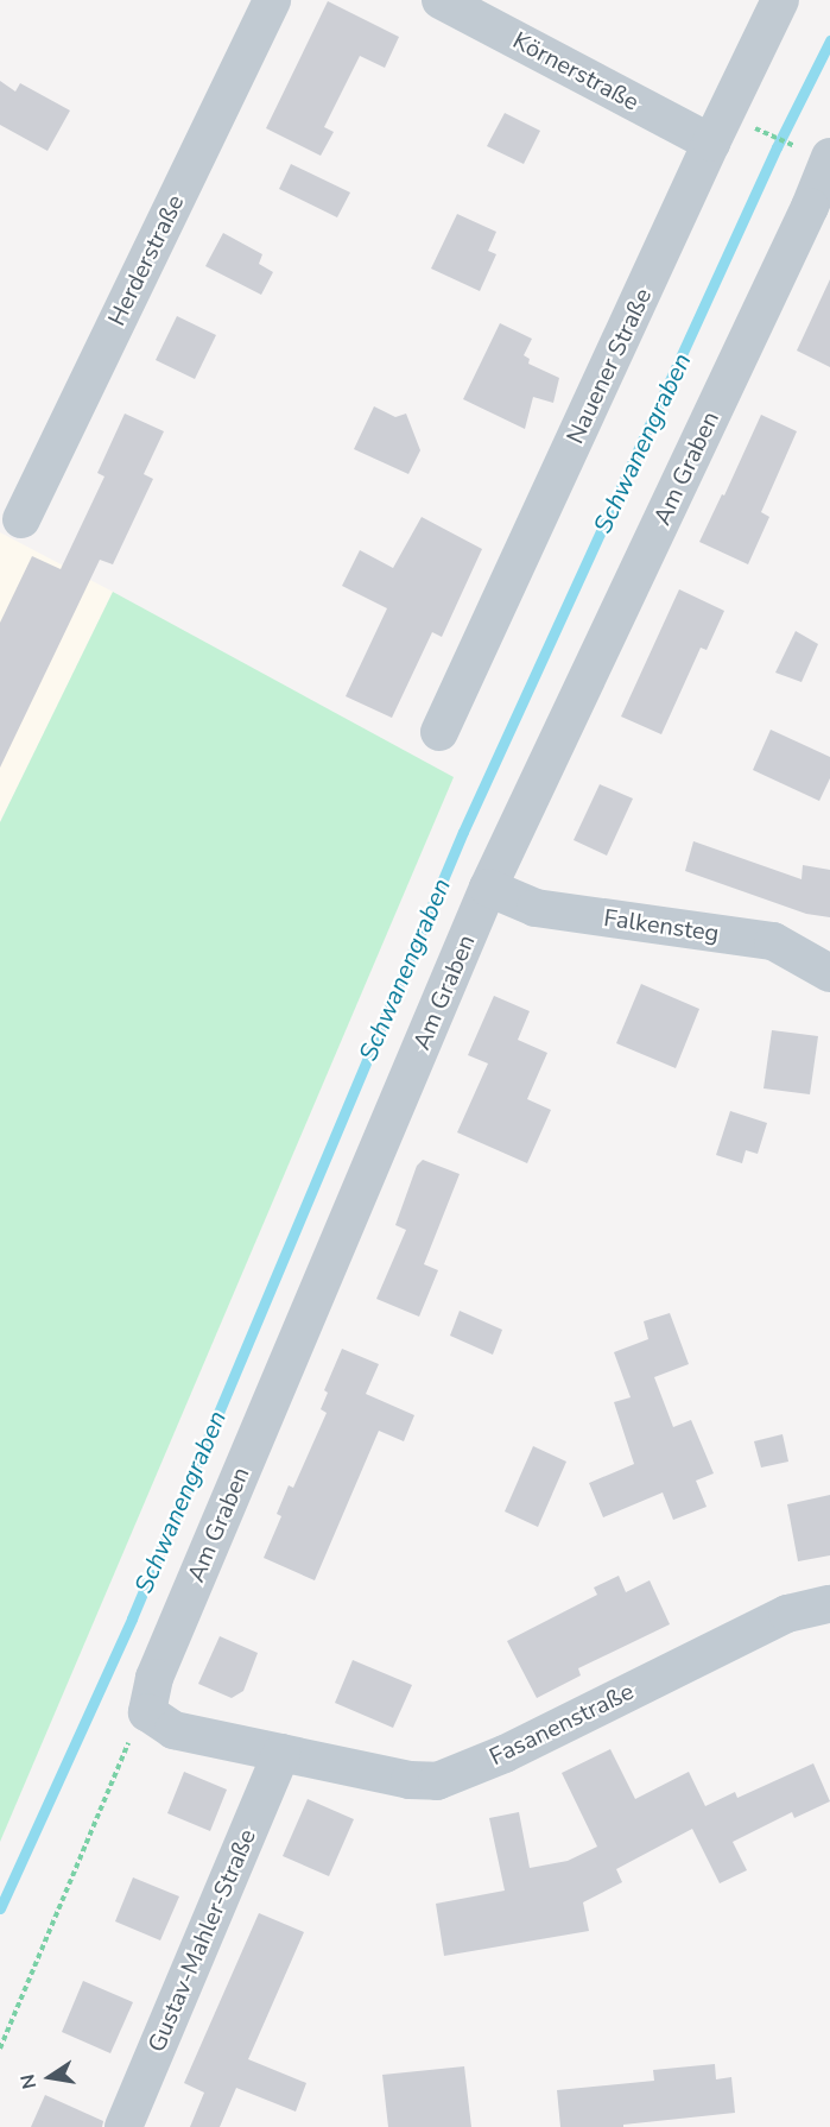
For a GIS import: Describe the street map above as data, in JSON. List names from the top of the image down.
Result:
{
  "streets": {
    "street": [
      "Körnerstraße",
      "Herderstraße",
      "Nauener Straße",
      "Am Graben",
      "Falkensteg",
      "Fasanenstraße",
      "Gustav-Mahler-Straße"
    ]
  },
  "crossings": [
    ["Körnerstraße", "Nauener Straße"],
    ["Am Graben", "Falkensteg"],
    ["Fasanenstraße", "Gustav-Mahler-Straße"]
  ],
  "water": ["Schwanengraben"],
  "north": "left"
}
